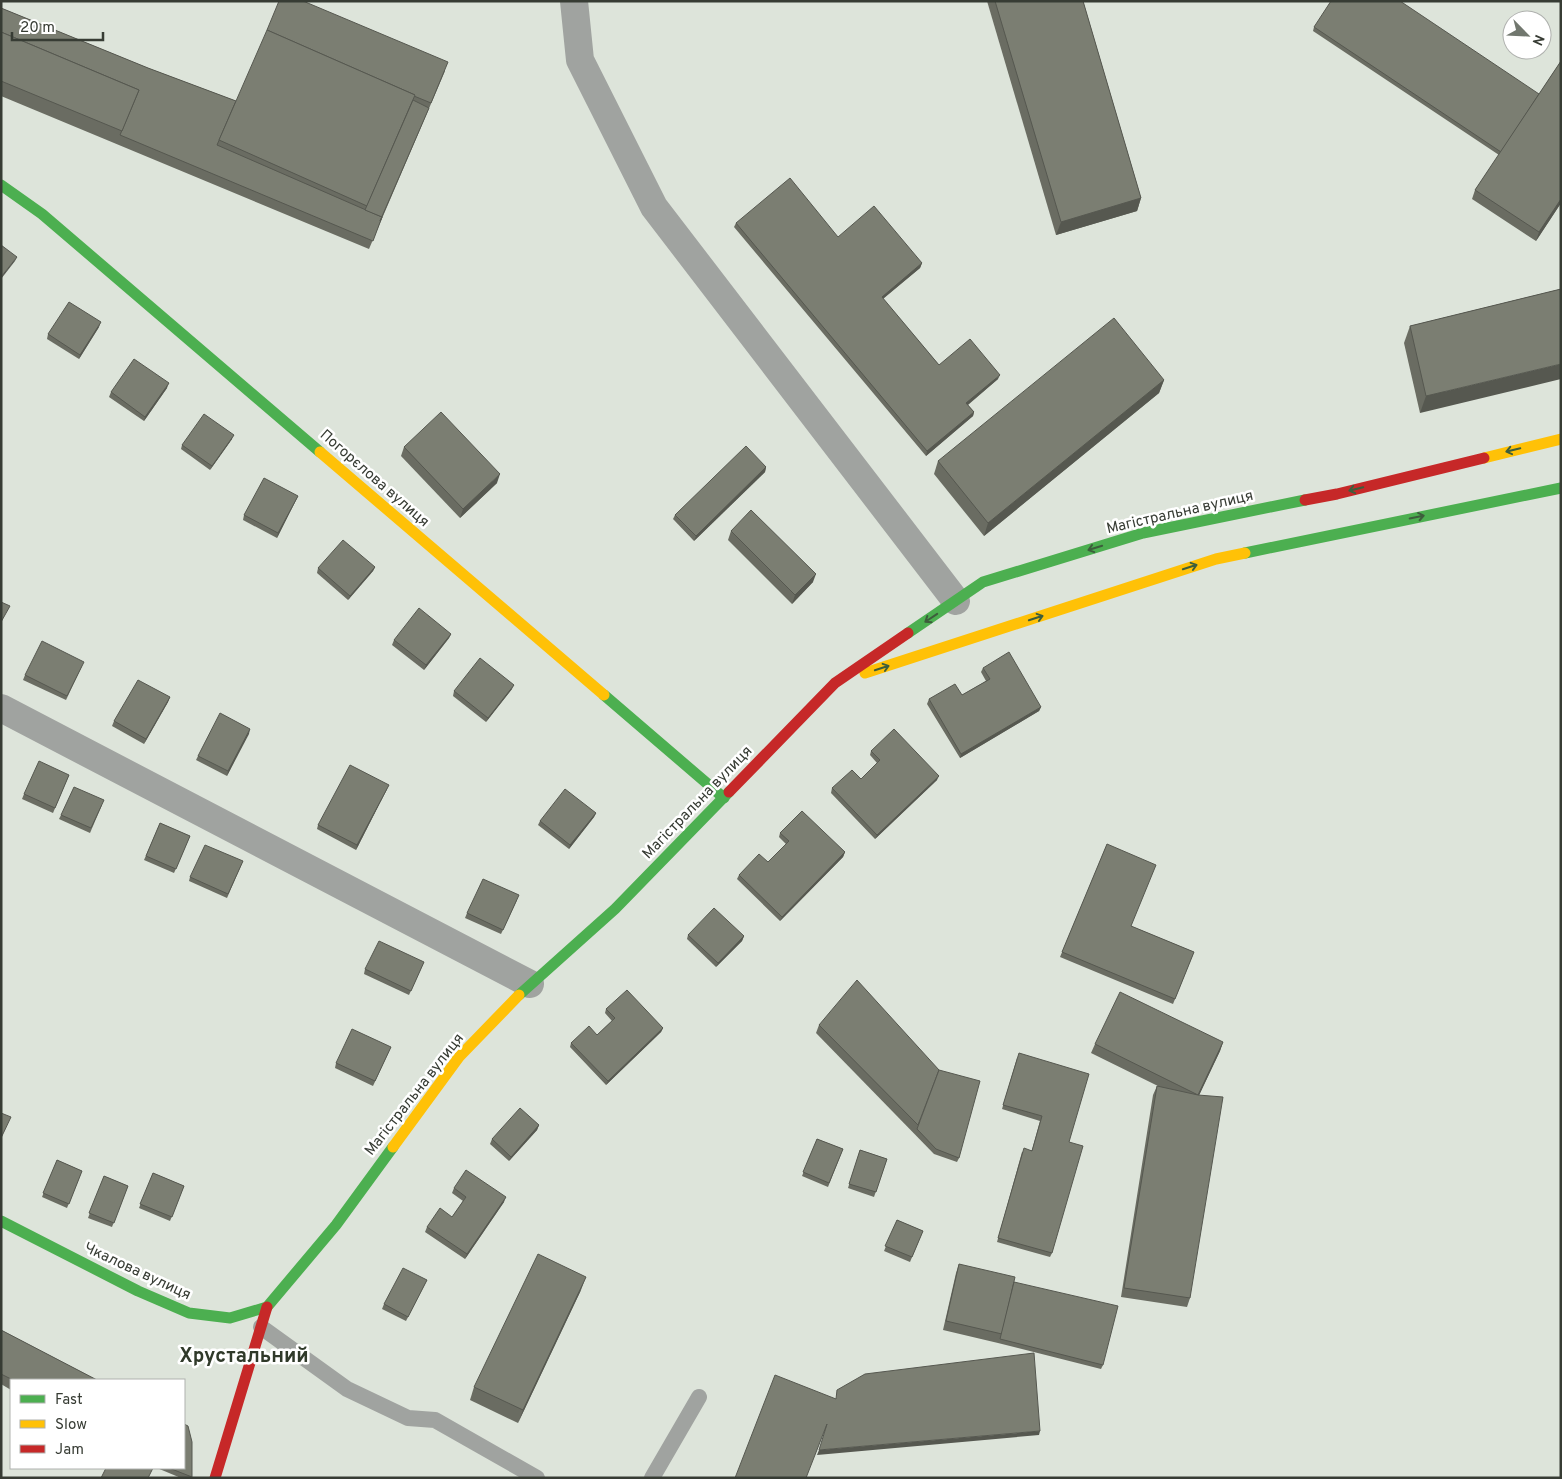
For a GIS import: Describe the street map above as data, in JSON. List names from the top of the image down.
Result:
{
  "streets": {
    "main road": ["Погорєлова вулиця", "Магістральна вулиця", "Чкалова вулиця"]
  },
  "crossings": [
    ["Погорєлова вулиця", "Магістральна вулиця"],
    ["Магістральна вулиця", "Чкалова вулиця"]
  ],
  "districts": ["Хрустальний"],
  "legend": ["Fast", "Slow", "Jam"],
  "scale_bar": "20 m",
  "north": "bottom right"
}
